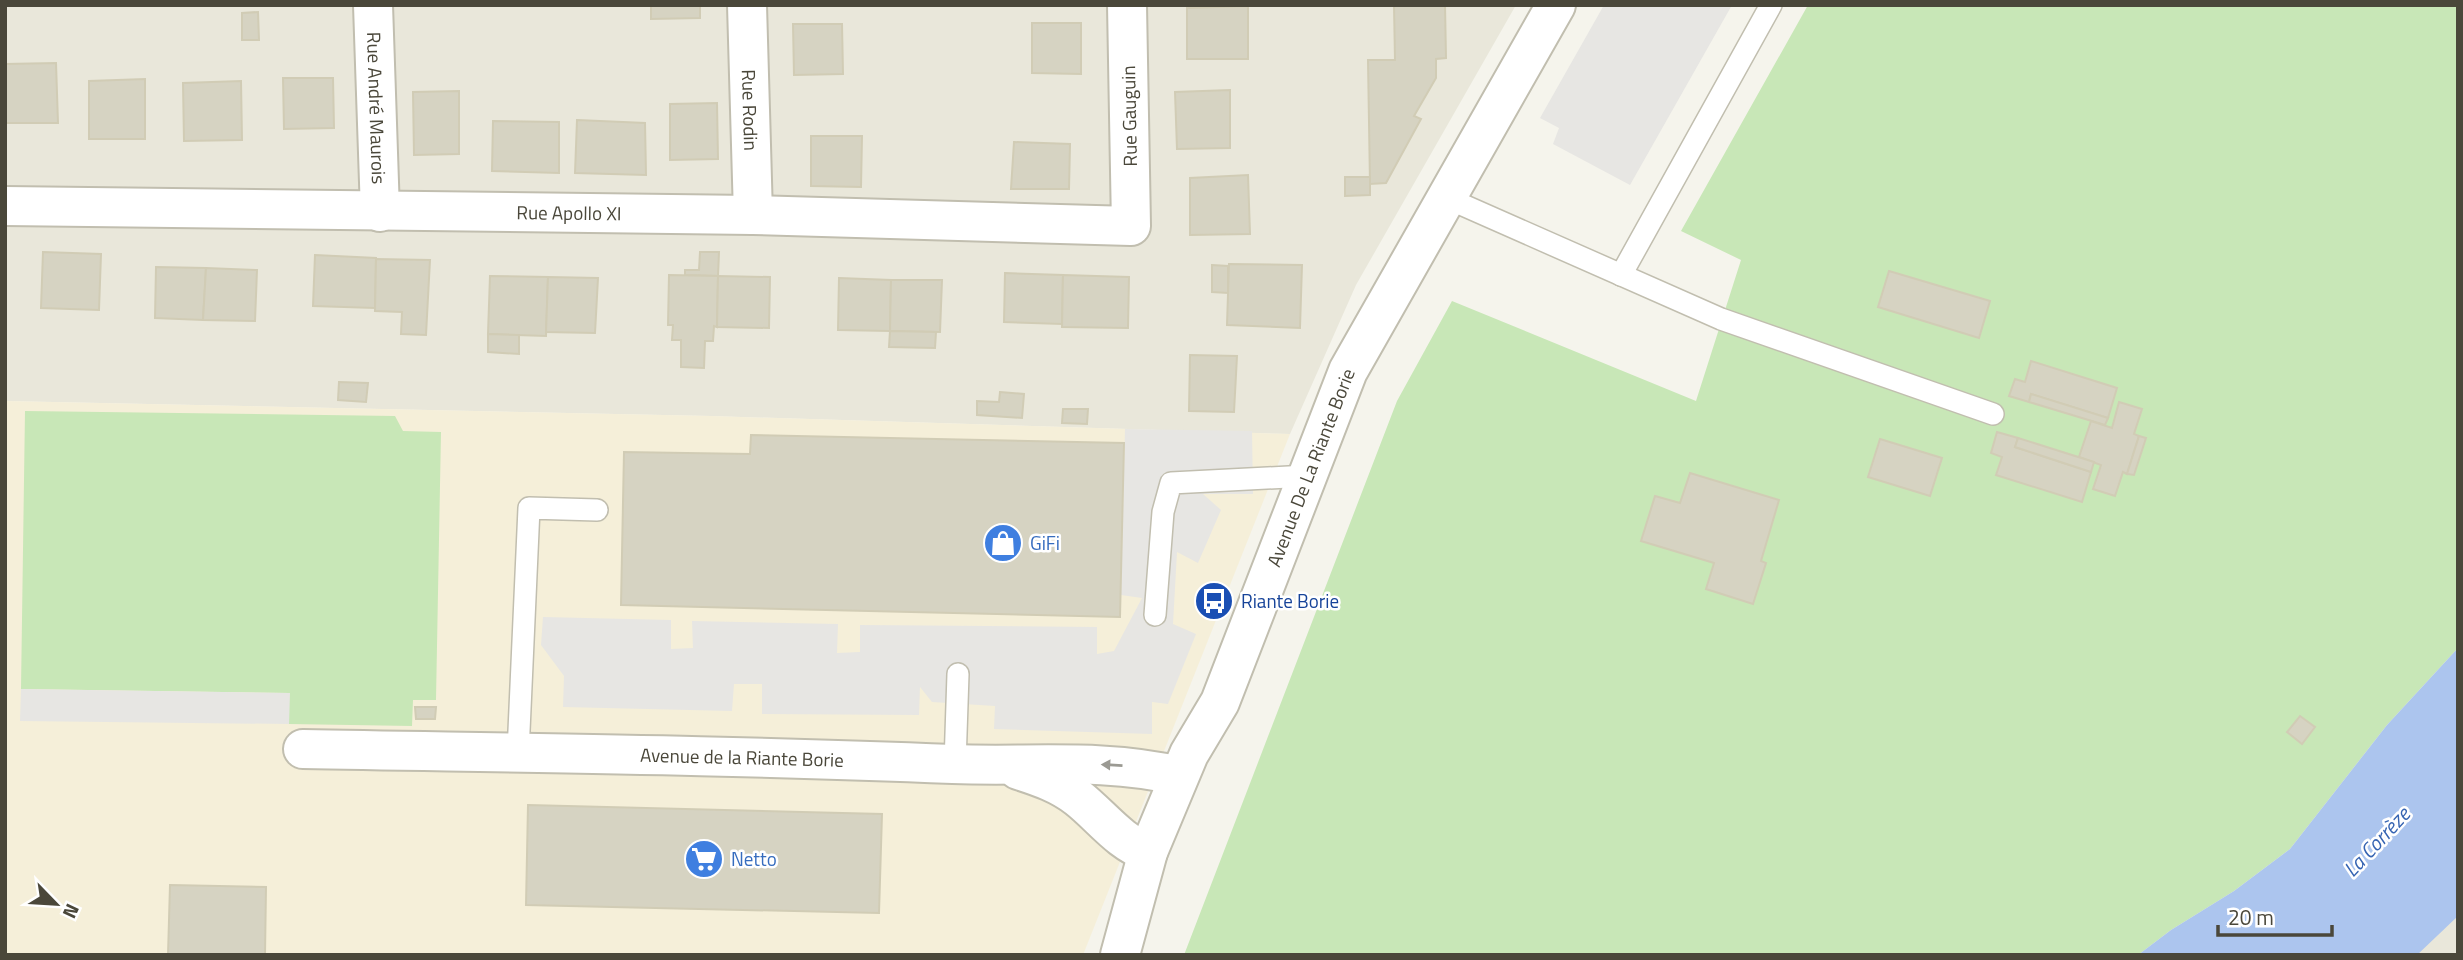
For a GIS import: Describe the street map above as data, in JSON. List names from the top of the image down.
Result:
{
  "streets": {
    "street": [
      "Rue André Maurois",
      "Rue Rodin",
      "Rue Gauguin",
      "Rue Apollo XI",
      "Avenue De La Riante Borie",
      "Avenue de la Riante Borie"
    ]
  },
  "crossings": [
    ["Rue André Maurois", "Rue Apollo XI"],
    ["Rue Rodin", "Rue Apollo XI"],
    ["Rue Gauguin", "Rue Apollo XI"],
    ["Avenue De La Riante Borie", "Avenue de la Riante Borie"]
  ],
  "water": ["La Corrèze"],
  "places": {
    "shop": ["GiFi"],
    "bus stop": ["Riante Borie"],
    "supermarket": ["Netto"]
  },
  "scale_bar": "20 m",
  "north": "bottom right"
}
